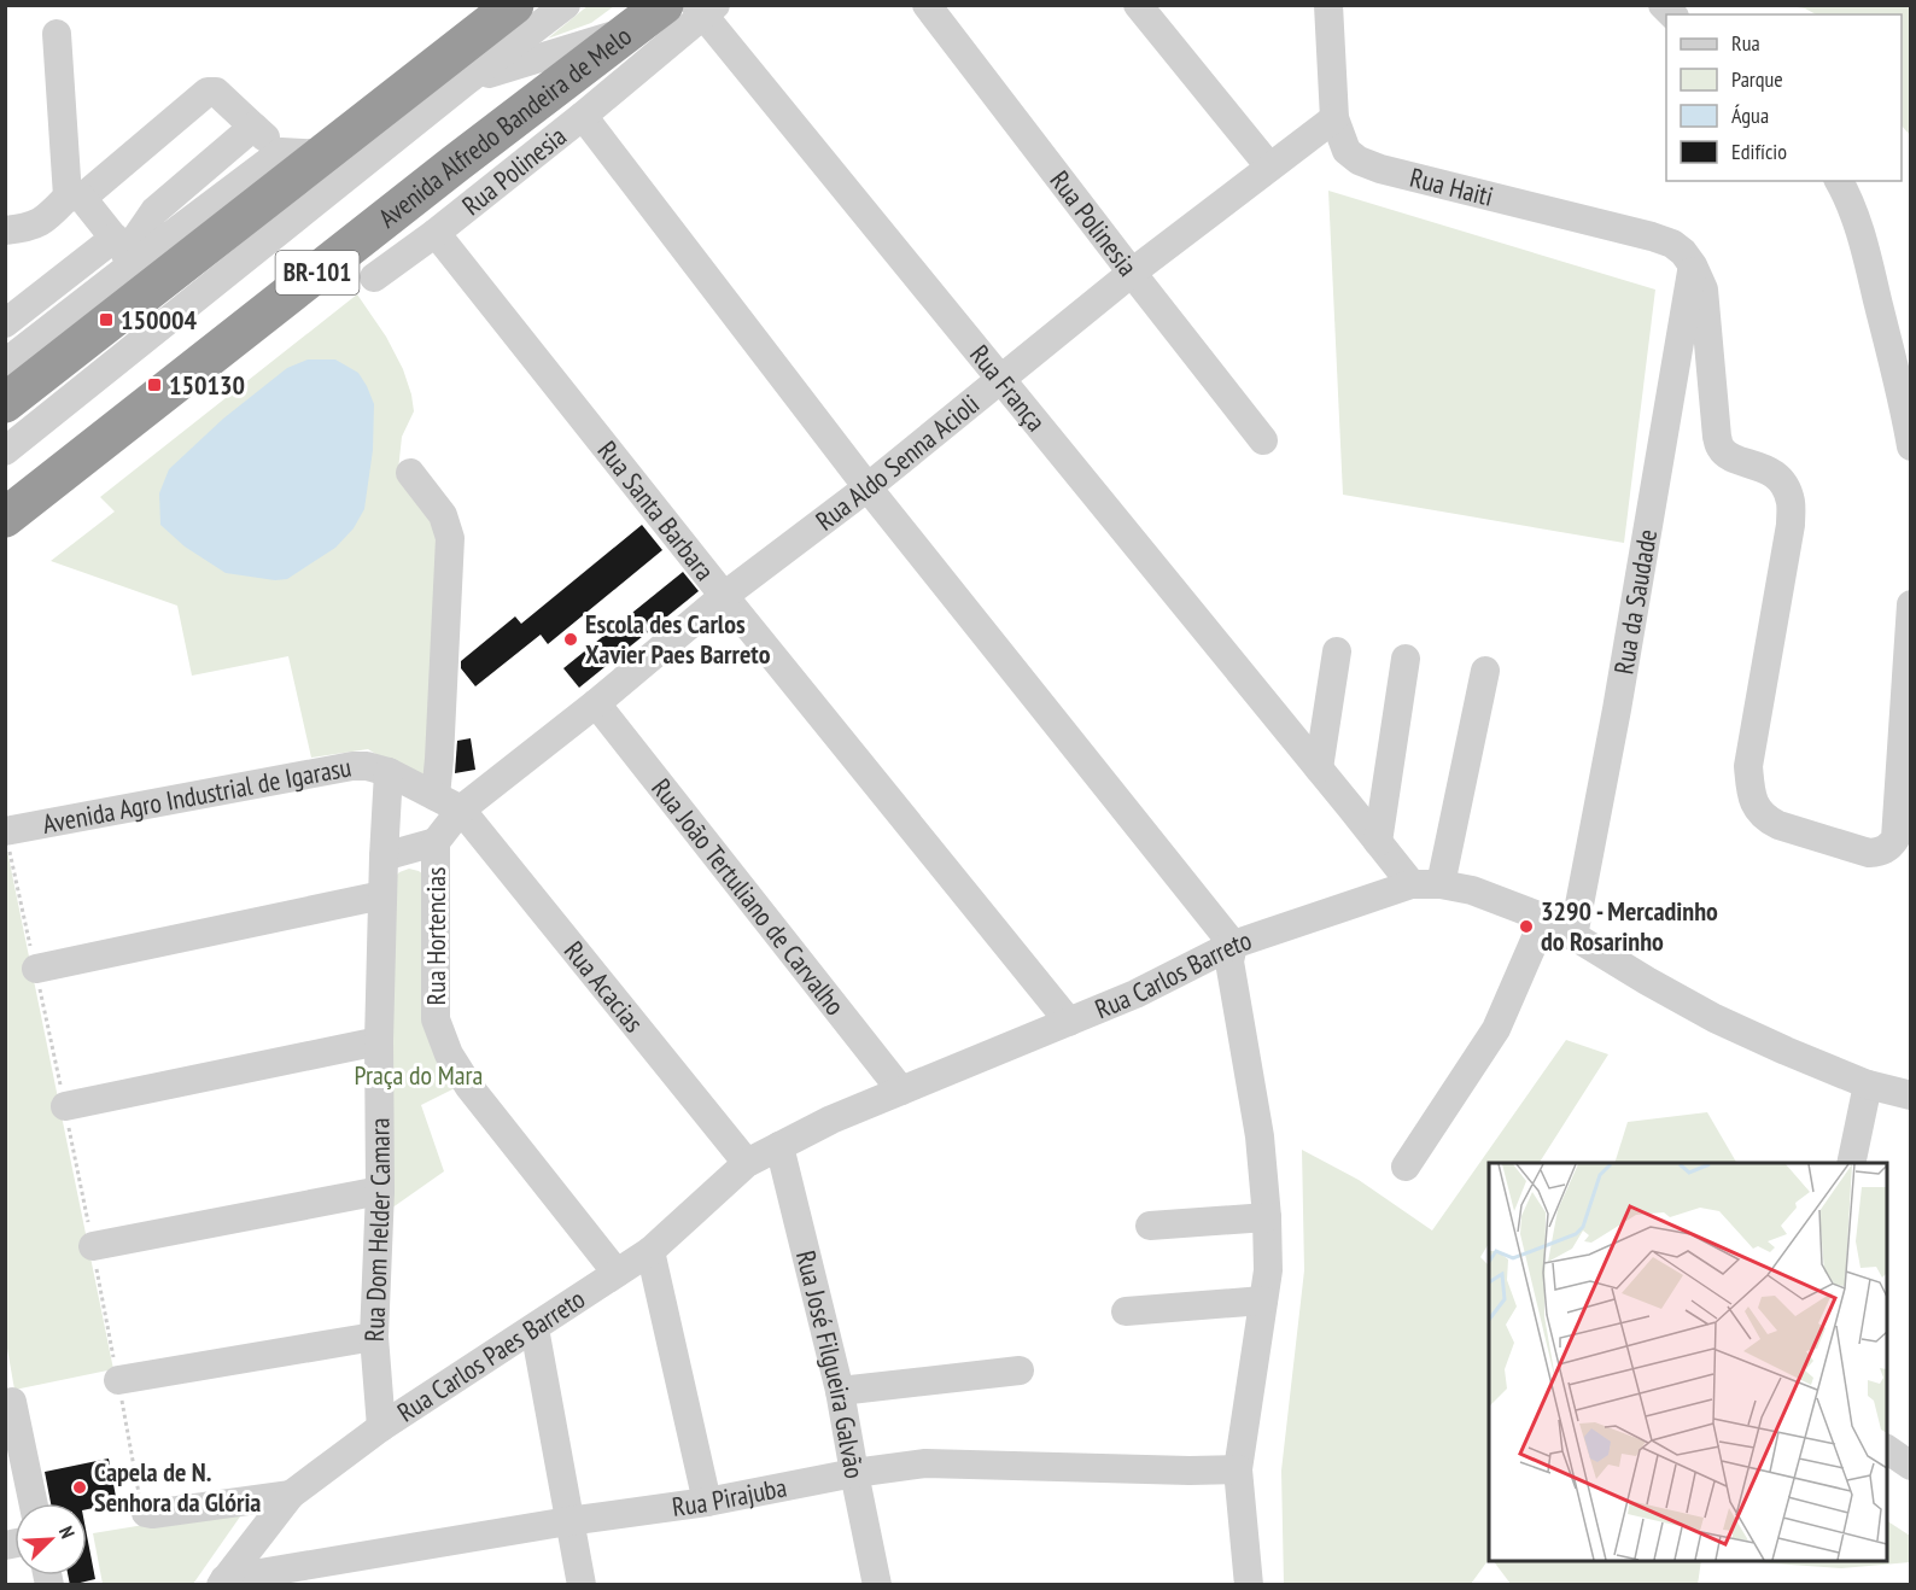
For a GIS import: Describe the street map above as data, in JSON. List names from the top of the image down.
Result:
{
  "streets": {
    "highway": ["Avenida Alfredo Bandeira de Melo", "BR-101"],
    "street": [
      "Rua Polinesia",
      "Rua Haiti",
      "Rua França",
      "Rua Aldo Senna Acioli",
      "Rua Santa Barbara",
      "Rua da Saudade",
      "Avenida Agro Industrial de Igarasu",
      "Rua João Tertuliano de Carvalho",
      "Rua Hortencias",
      "Rua Carlos Barreto",
      "Rua Acacias",
      "Rua Dom Helder Camara",
      "Rua Carlos Paes Barreto",
      "Rua José Filgueira Galvão",
      "Rua Pirajuba"
    ]
  },
  "crossings": [
    ["Rua Polinesia", "Rua França"],
    ["Rua Polinesia", "Rua Aldo Senna Acioli"],
    ["Rua Polinesia", "Rua Santa Barbara"],
    ["Rua Haiti", "Rua Aldo Senna Acioli"],
    ["Rua Haiti", "Rua da Saudade"],
    ["Rua França", "Rua Aldo Senna Acioli"],
    ["Rua França", "Rua Carlos Barreto"],
    ["Rua Aldo Senna Acioli", "Rua Santa Barbara"],
    ["Rua Aldo Senna Acioli", "Avenida Agro Industrial de Igarasu"],
    ["Rua Aldo Senna Acioli", "Rua João Tertuliano de Carvalho"],
    ["Rua Aldo Senna Acioli", "Rua Hortencias"],
    ["Rua Aldo Senna Acioli", "Rua Acacias"],
    ["Rua Santa Barbara", "Rua Carlos Barreto"],
    ["Rua da Saudade", "Rua Carlos Barreto"],
    ["Avenida Agro Industrial de Igarasu", "Rua Hortencias"],
    ["Avenida Agro Industrial de Igarasu", "Rua Acacias"],
    ["Avenida Agro Industrial de Igarasu", "Rua Dom Helder Camara"],
    ["Rua João Tertuliano de Carvalho", "Rua Carlos Barreto"],
    ["Rua Hortencias", "Rua Acacias"],
    ["Rua Hortencias", "Rua Carlos Paes Barreto"],
    ["Rua Carlos Barreto", "Rua Carlos Paes Barreto"],
    ["Rua Carlos Barreto", "Rua José Filgueira Galvão"],
    ["Rua Acacias", "Rua Carlos Paes Barreto"],
    ["Rua Dom Helder Camara", "Rua Carlos Paes Barreto"],
    ["Rua Carlos Paes Barreto", "Rua José Filgueira Galvão"],
    ["Rua Carlos Paes Barreto", "Rua Pirajuba"],
    ["Rua José Filgueira Galvão", "Rua Pirajuba"]
  ],
  "parks": ["Praça do Mara"],
  "places": {
    "transit": ["150004", "150130"],
    "other": ["Escola des Carlos Xavier Paes Barreto", "3290 - Mercadinho do Rosarinho", "Capela de N. Senhora da Glória"]
  },
  "legend": [
    "Rua",
    "Parque",
    "Água",
    "Edifício"
  ],
  "north": "top right"
}
